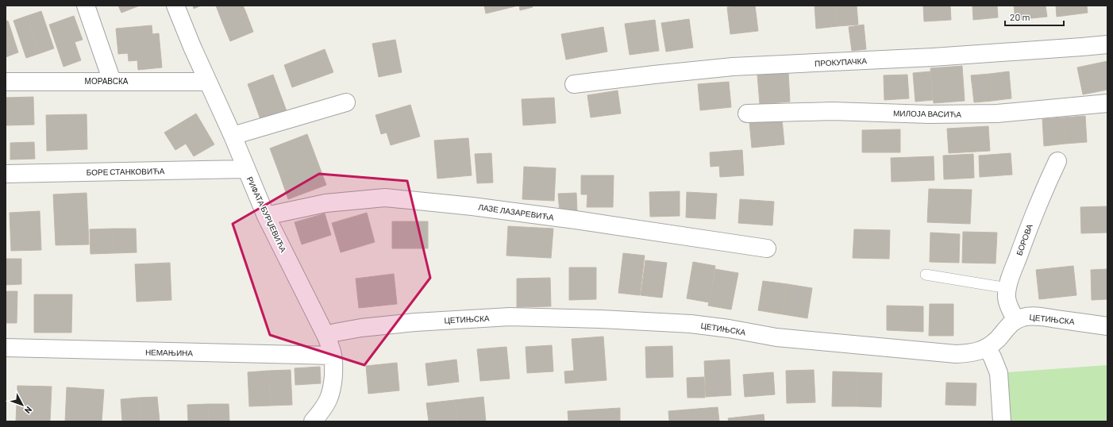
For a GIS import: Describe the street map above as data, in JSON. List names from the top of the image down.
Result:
{
  "streets": {
    "street": [
      "ПРОКУПАЧКА",
      "МОРАВСКА",
      "МИЛОЈА ВАСИЋА",
      "БОРЕ СТАНКОВИЋА",
      "ЛАЗЕ ЛАЗАРЕВИЋА",
      "РИФАТА БУРЏЕВИЋА",
      "БОРОВА",
      "ЦЕТИЊСКА",
      "НЕМАЊИНА"
    ]
  },
  "crossings": [
    ["МОРАВСКА", "РИФАТА БУРЏЕВИЋА"],
    ["БОРЕ СТАНКОВИЋА", "РИФАТА БУРЏЕВИЋА"],
    ["ЛАЗЕ ЛАЗАРЕВИЋА", "РИФАТА БУРЏЕВИЋА"],
    ["РИФАТА БУРЏЕВИЋА", "ЦЕТИЊСКА"],
    ["РИФАТА БУРЏЕВИЋА", "НЕМАЊИНА"],
    ["БОРОВА", "ЦЕТИЊСКА"]
  ],
  "scale_bar": "20 m",
  "north": "bottom right"
}
